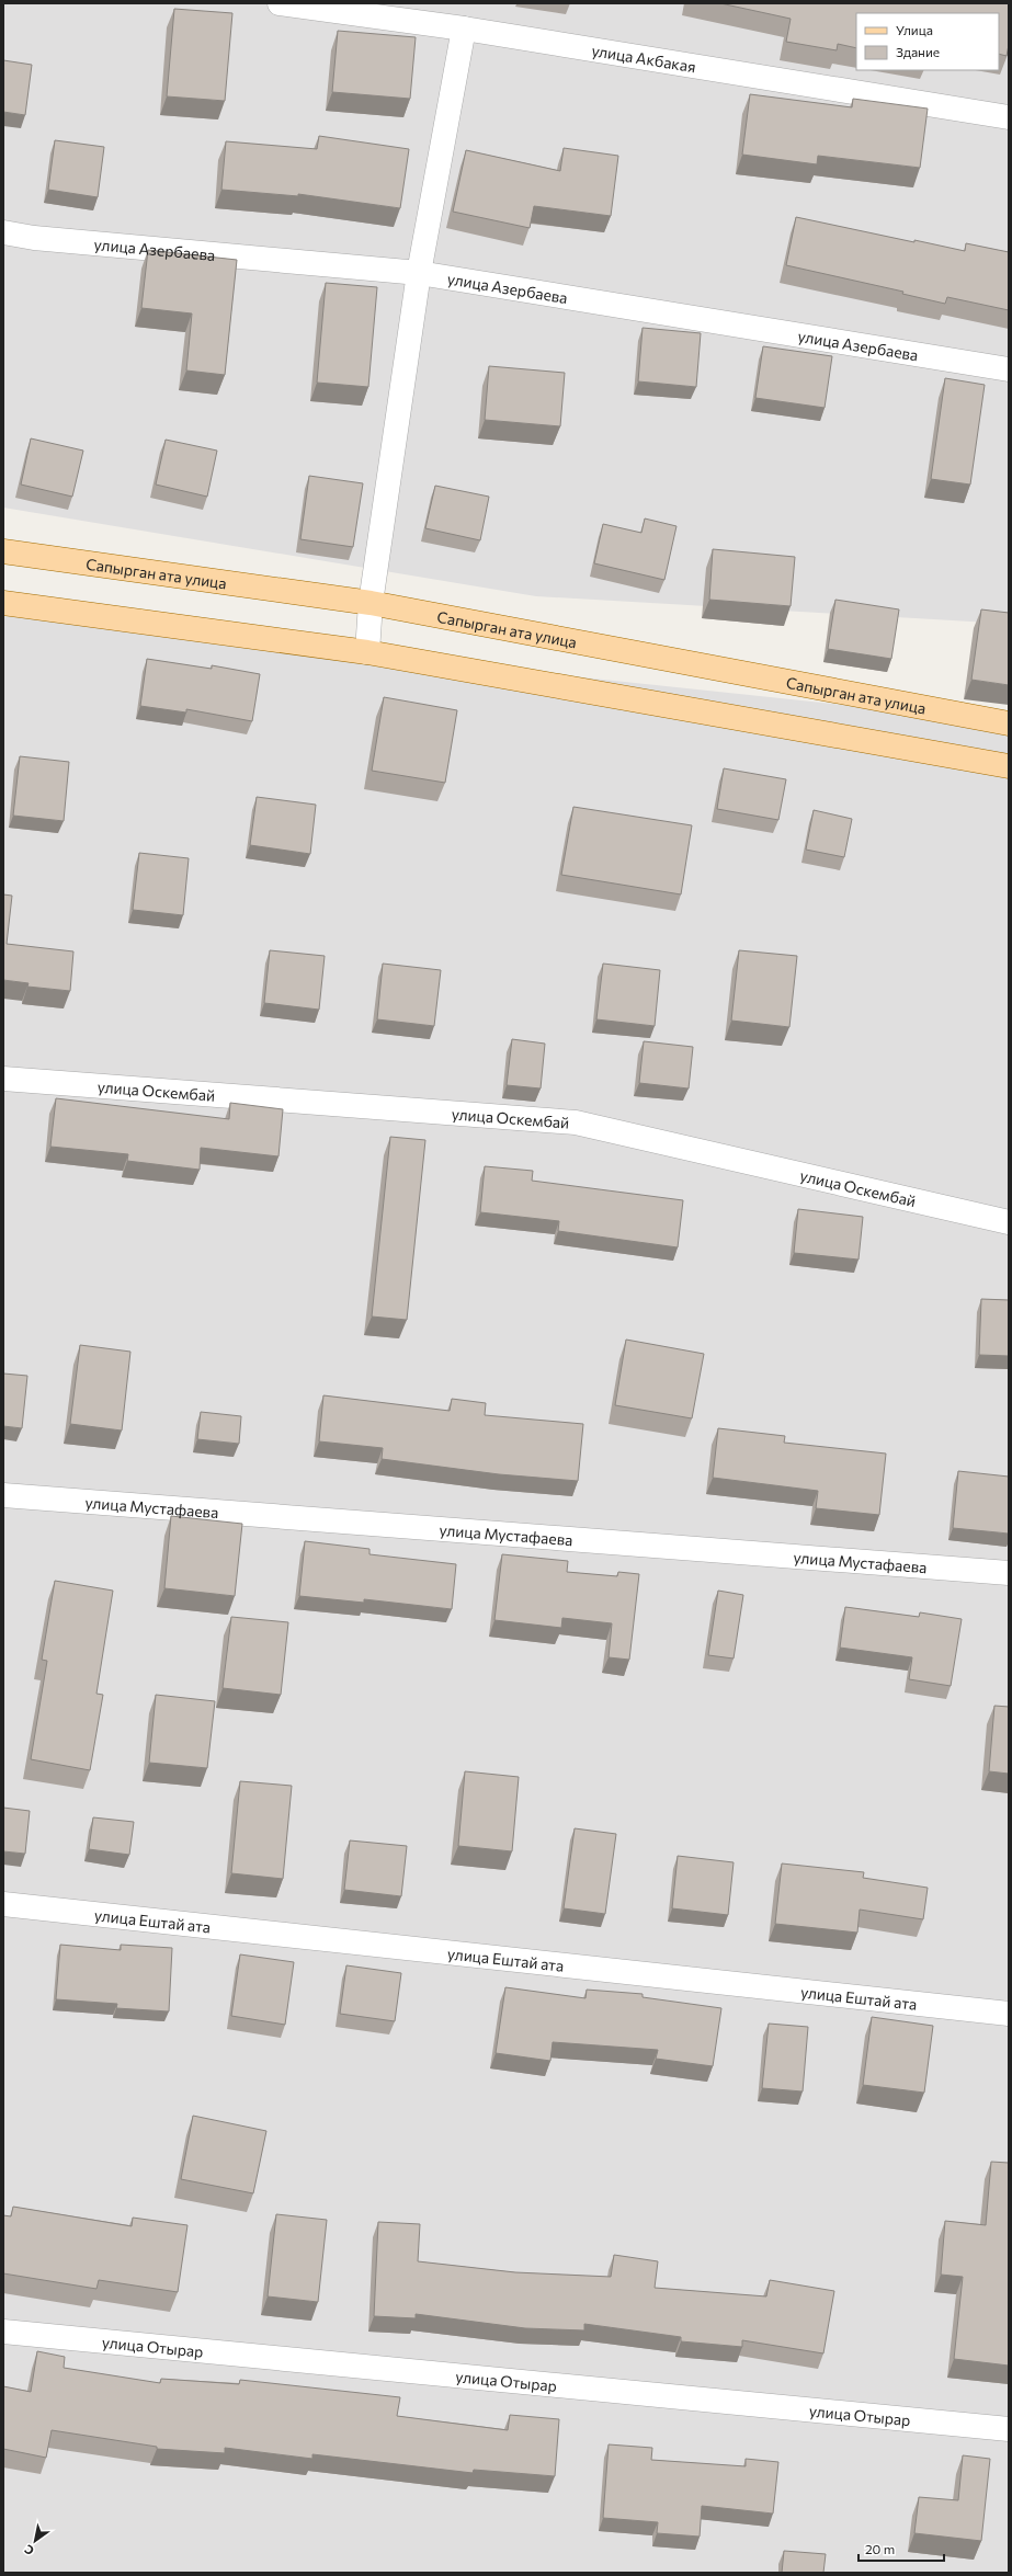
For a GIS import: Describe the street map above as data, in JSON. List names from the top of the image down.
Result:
{
  "streets": {
    "main road": ["Сапырган ата улица"],
    "street": [
      "улица Акбакая",
      "улица Азербаева",
      "улица Оскембай",
      "улица Мустафаева",
      "улица Ештай ата",
      "улица Отырар"
    ]
  },
  "legend": ["Улица", "Здание"],
  "scale_bar": "20 m",
  "north": "bottom left"
}
